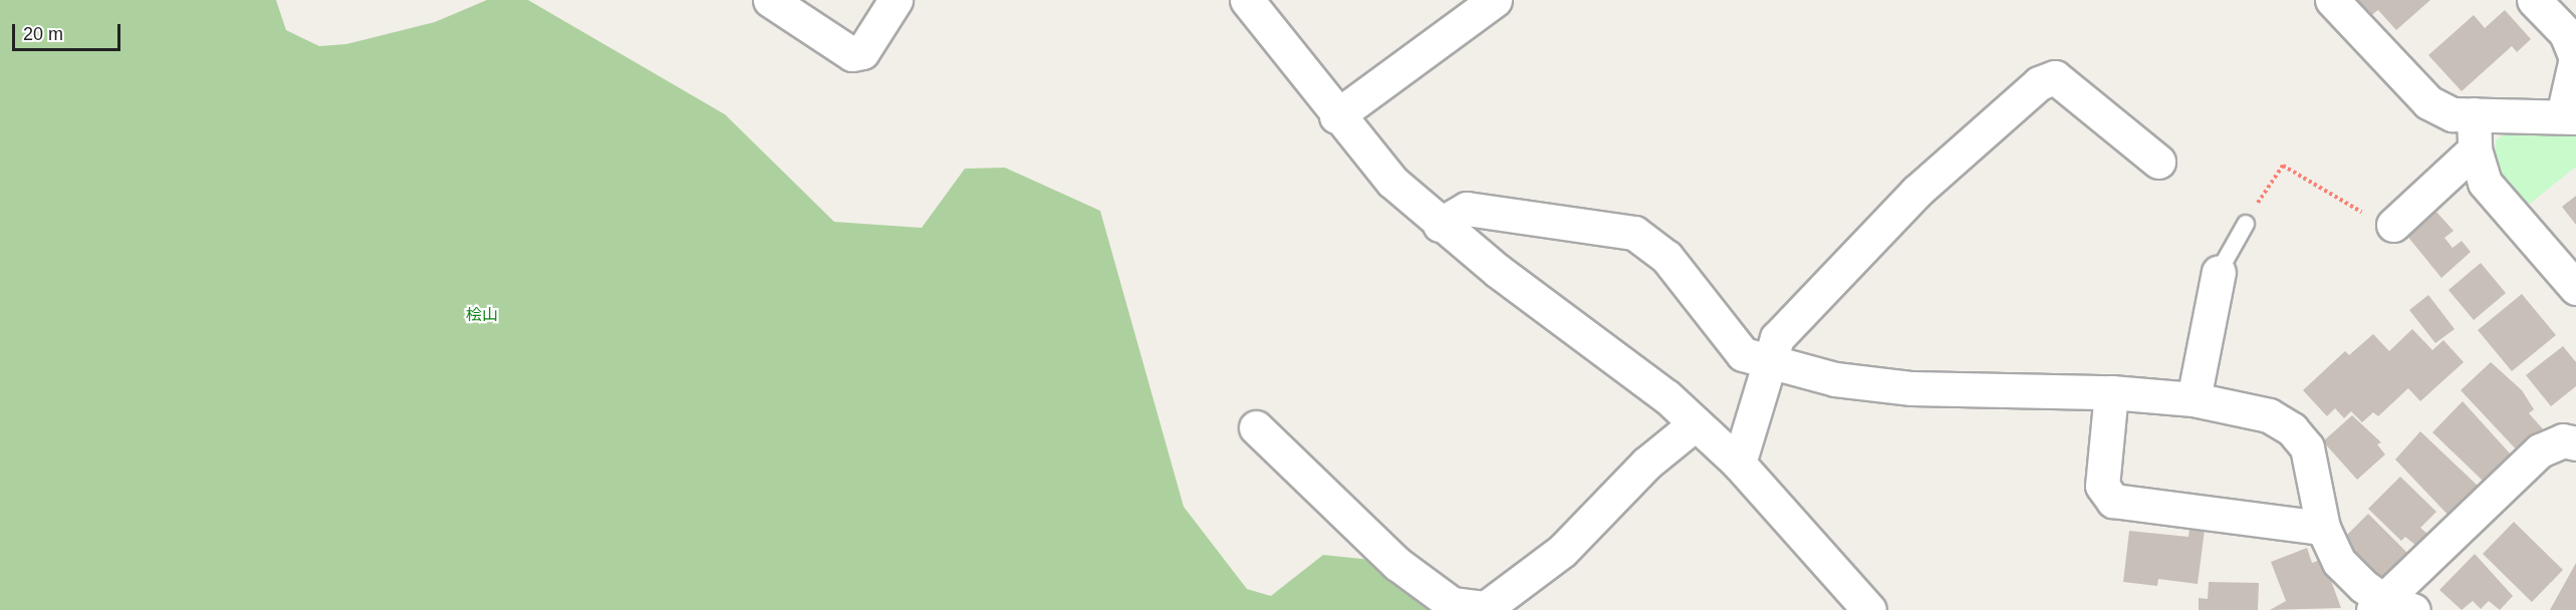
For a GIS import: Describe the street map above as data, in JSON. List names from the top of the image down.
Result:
{
  "parks": ["桧山"],
  "scale_bar": "20 m"
}
